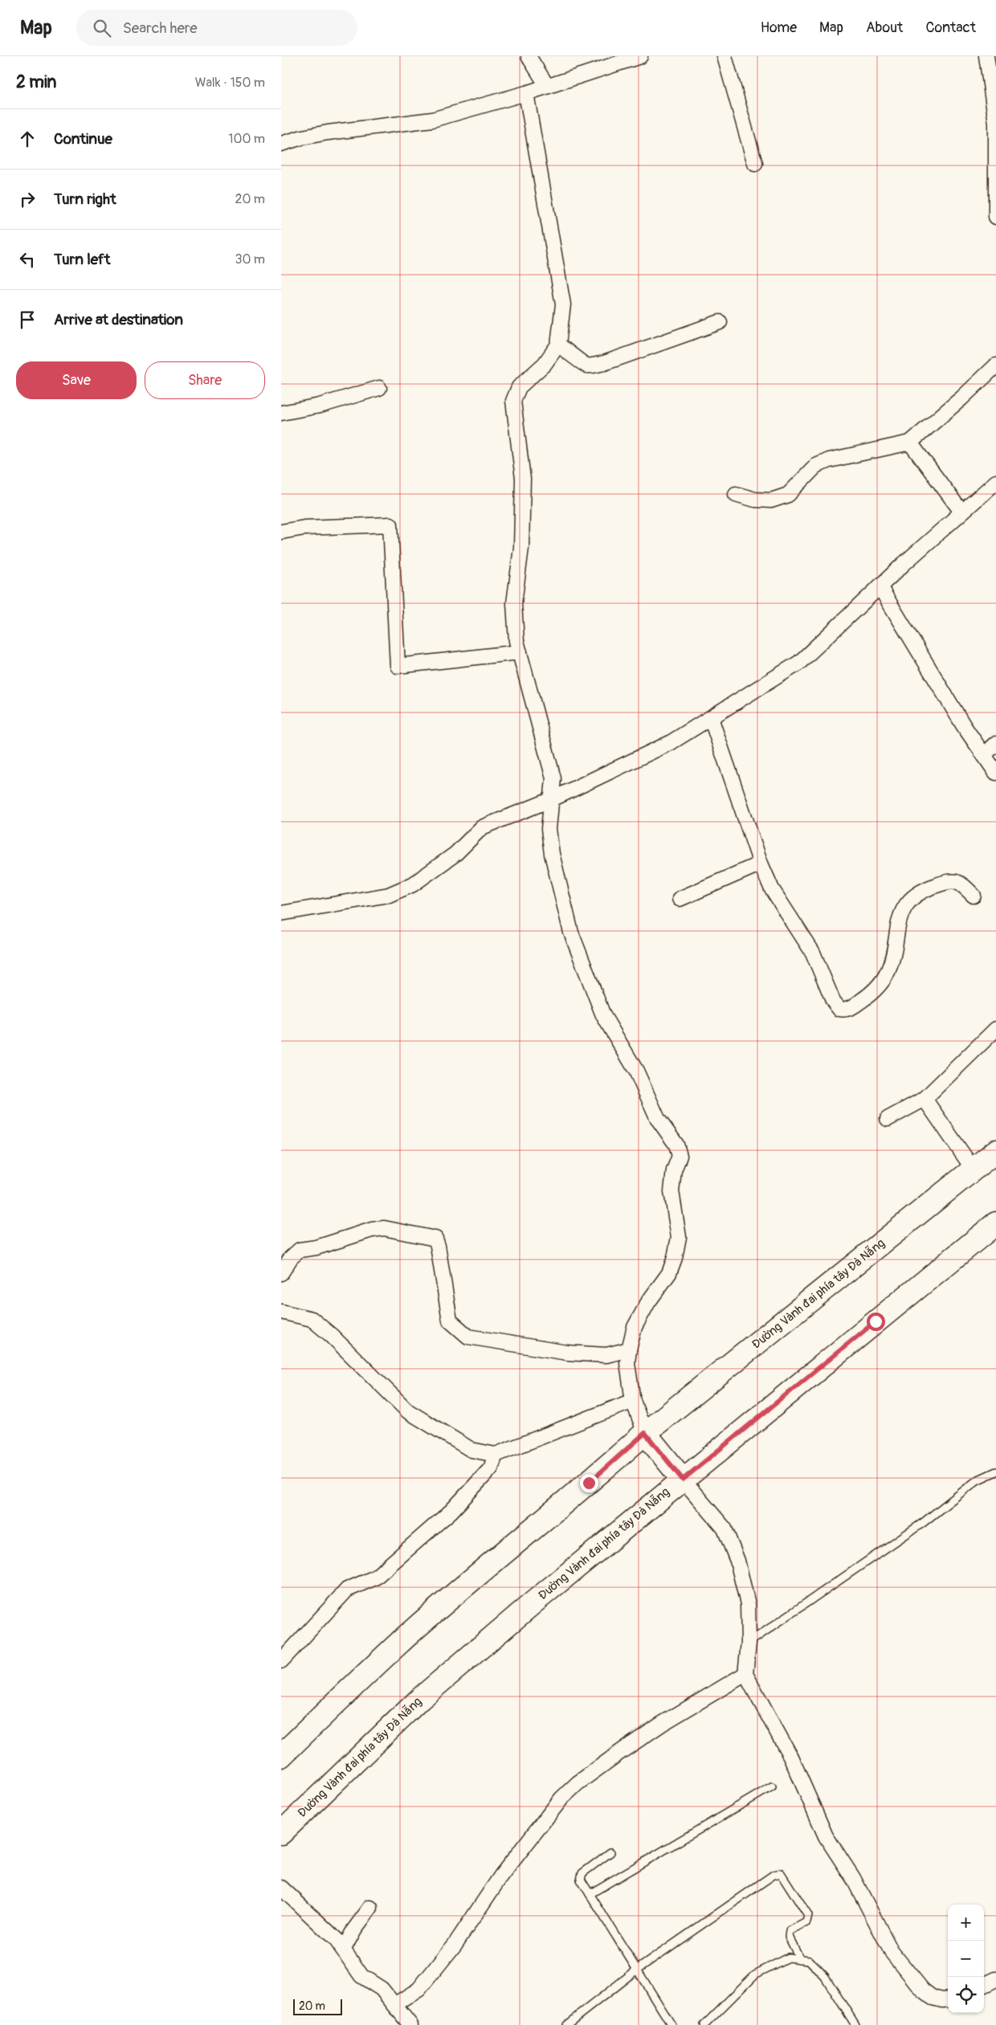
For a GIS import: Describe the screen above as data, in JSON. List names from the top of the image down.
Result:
{
  "streets": {
    "main road": ["Đường Vành đai phía tây Đà Nẵng"]
  },
  "scale_bar": "20 m",
  "page": {
    "header": "Map",
    "search": "Search here",
    "nav": [
      "Home",
      "Map",
      "About",
      "Contact"
    ],
    "heading": ["2 min", "Walk · 150 m"],
    "list": [
      ["Continue", "100 m"],
      ["Turn right", "20 m"],
      ["Turn left", "30 m"],
      "Arrive at destination"
    ],
    "buttons": ["Save", "Share"],
    "map_buttons": ["+", "−"],
    "scale": "20 m"
  }
}
